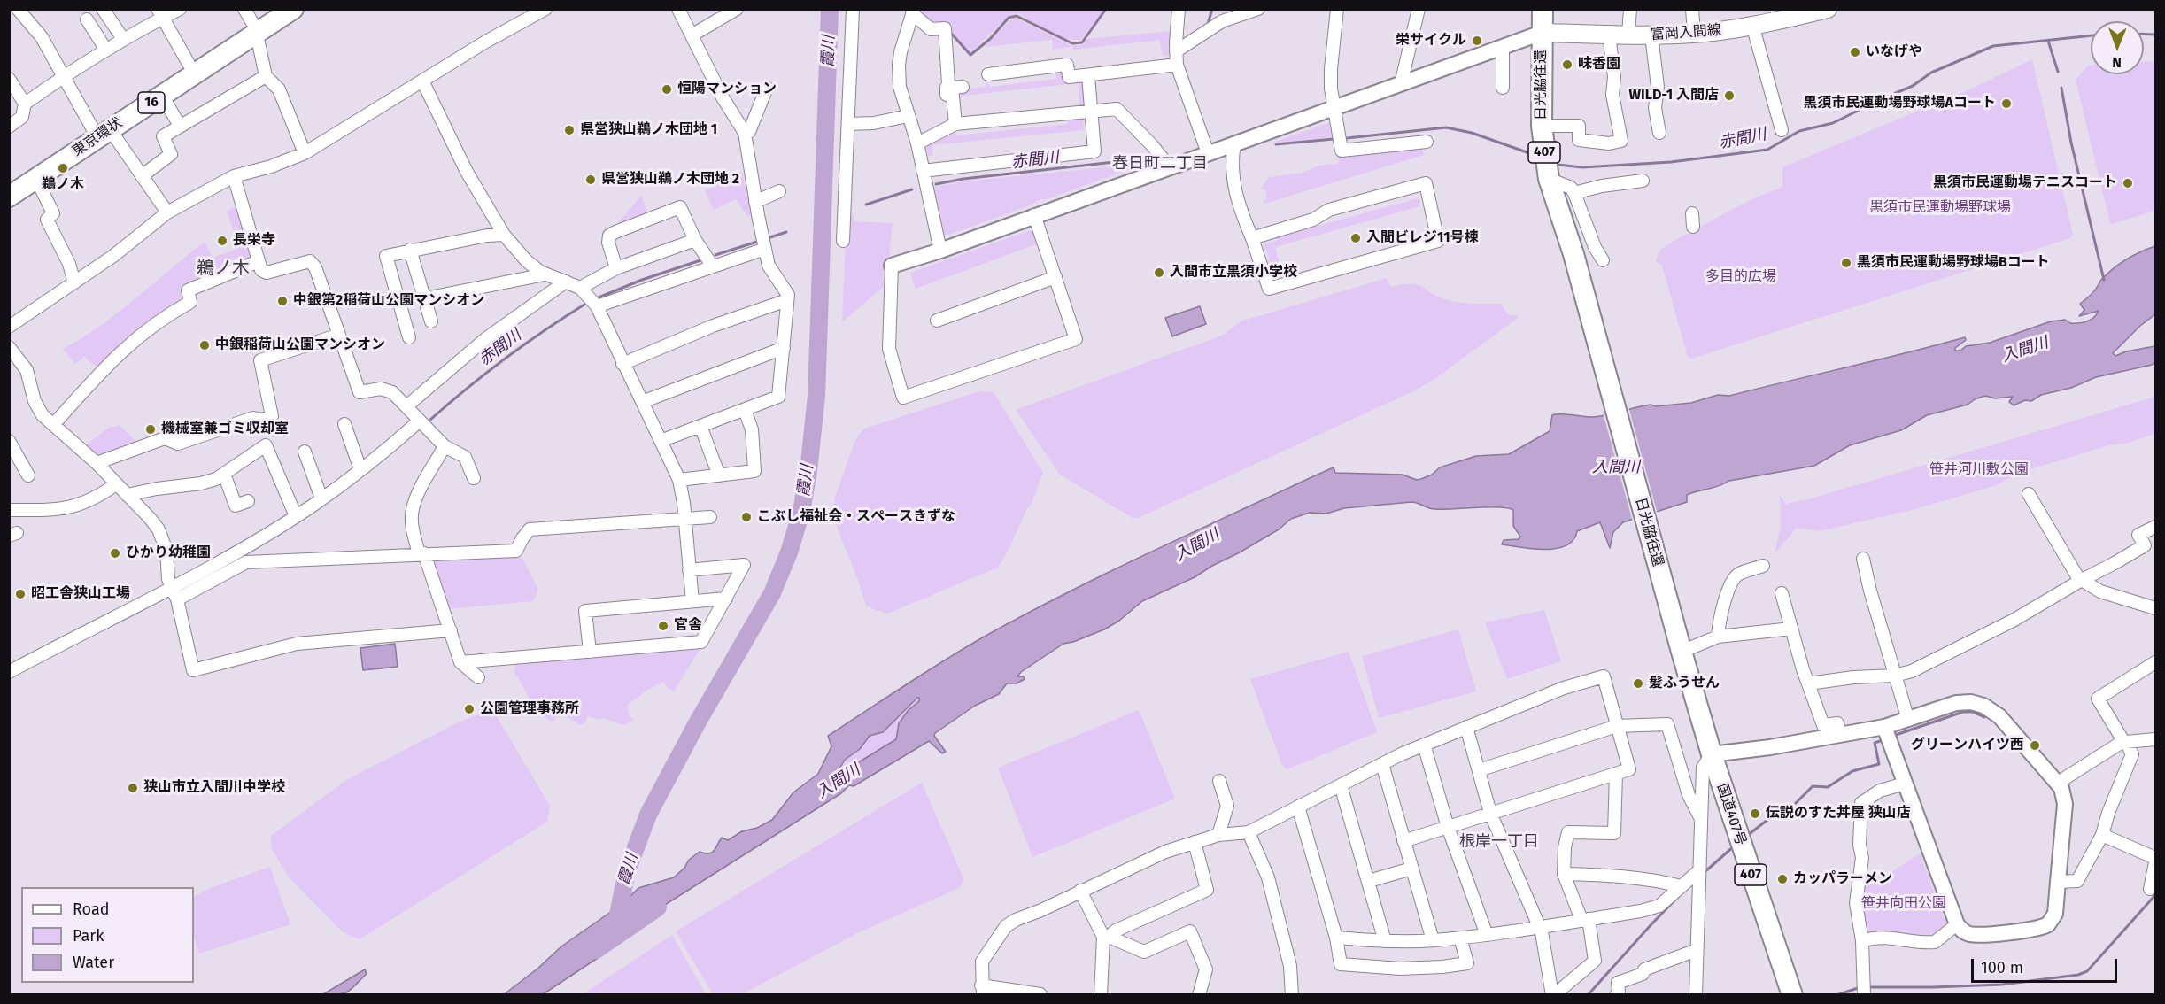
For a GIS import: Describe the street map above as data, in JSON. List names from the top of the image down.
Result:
{
  "streets": {
    "highway": [
      "日光脇往還",
      "16",
      "東京環状",
      "407",
      "国道407号"
    ],
    "main road": ["富岡入間線"]
  },
  "crossings": [
    ["富岡入間線", "日光脇往還"],
    ["日光脇往還", "国道407号"]
  ],
  "districts": ["春日町二丁目", "鵜ノ木", "根岸一丁目"],
  "water": ["霞川", "赤間川", "入間川"],
  "parks": [
    "黒須市民運動場野球場",
    "多目的広場",
    "笹井河川敷公園",
    "笹井向田公園"
  ],
  "places": [
    "栄サイクル",
    "いなげや",
    "味香園",
    "恒陽マンション",
    "WILD-1 入間店",
    "黒須市民運動場野球場Aコート",
    "県営狭山鵜ノ木団地 1",
    "鵜ノ木",
    "県営狭山鵜ノ木団地 2",
    "黒須市民運動場テニスコート",
    "入間ビレジ11号棟",
    "長栄寺",
    "黒須市民運動場野球場Bコート",
    "入間市立黒須小学校",
    "中銀第2稲荷山公園マンシオン",
    "中銀稲荷山公園マンシオン",
    "機械室兼ゴミ収却室",
    "こぶし福祉会・スペースきずな",
    "ひかり幼稚園",
    "昭工舎狭山工場",
    "官舎",
    "髪ふうせん",
    "公園管理事務所",
    "グリーンハイツ西",
    "狭山市立入間川中学校",
    "伝説のすた丼屋 狭山店",
    "カッパラーメン"
  ],
  "legend": ["Road", "Park", "Water"],
  "scale_bar": "100 m",
  "north": "bottom"
}
